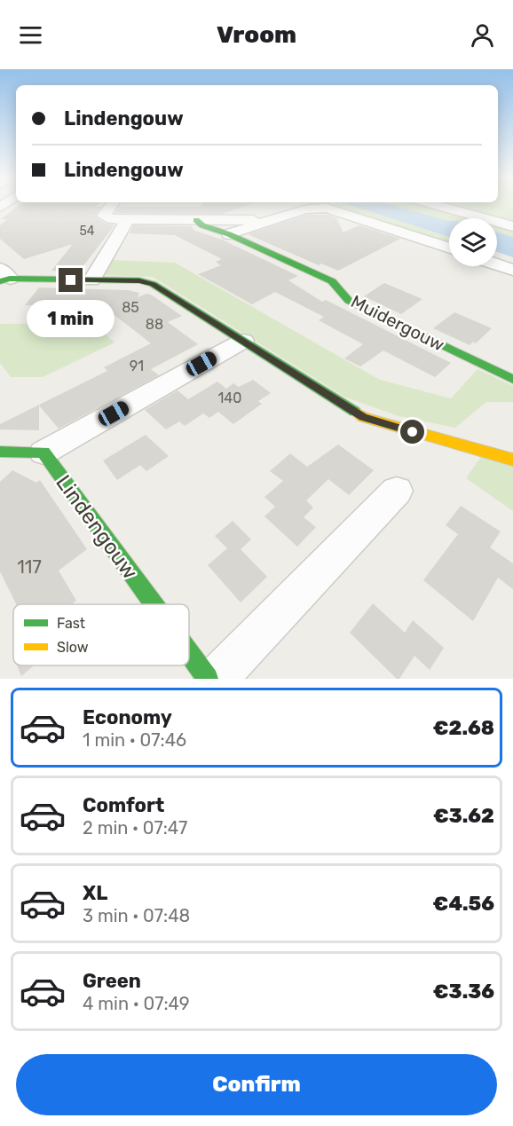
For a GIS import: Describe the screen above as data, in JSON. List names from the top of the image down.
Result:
{
  "streets": {
    "street": ["Muidergouw", "Lindengouw"]
  },
  "house_numbers": [
    "54",
    "85",
    "88",
    "91",
    "140",
    "117"
  ],
  "legend": ["Fast", "Slow"],
  "page": {
    "header": "Vroom",
    "banner": ["Lindengouw", "Lindengouw"],
    "bubble": "1 min",
    "list": [
      {
        "name": "Economy",
        "note": "1 min · 07:46",
        "value": "€2.68"
      },
      {
        "name": "Comfort",
        "note": "2 min · 07:47",
        "value": "€3.62"
      },
      {
        "name": "XL",
        "note": "3 min · 07:48",
        "value": "€4.56"
      },
      {
        "name": "Green",
        "note": "4 min · 07:49",
        "value": "€3.36"
      }
    ],
    "buttons": "Confirm"
  }
}
